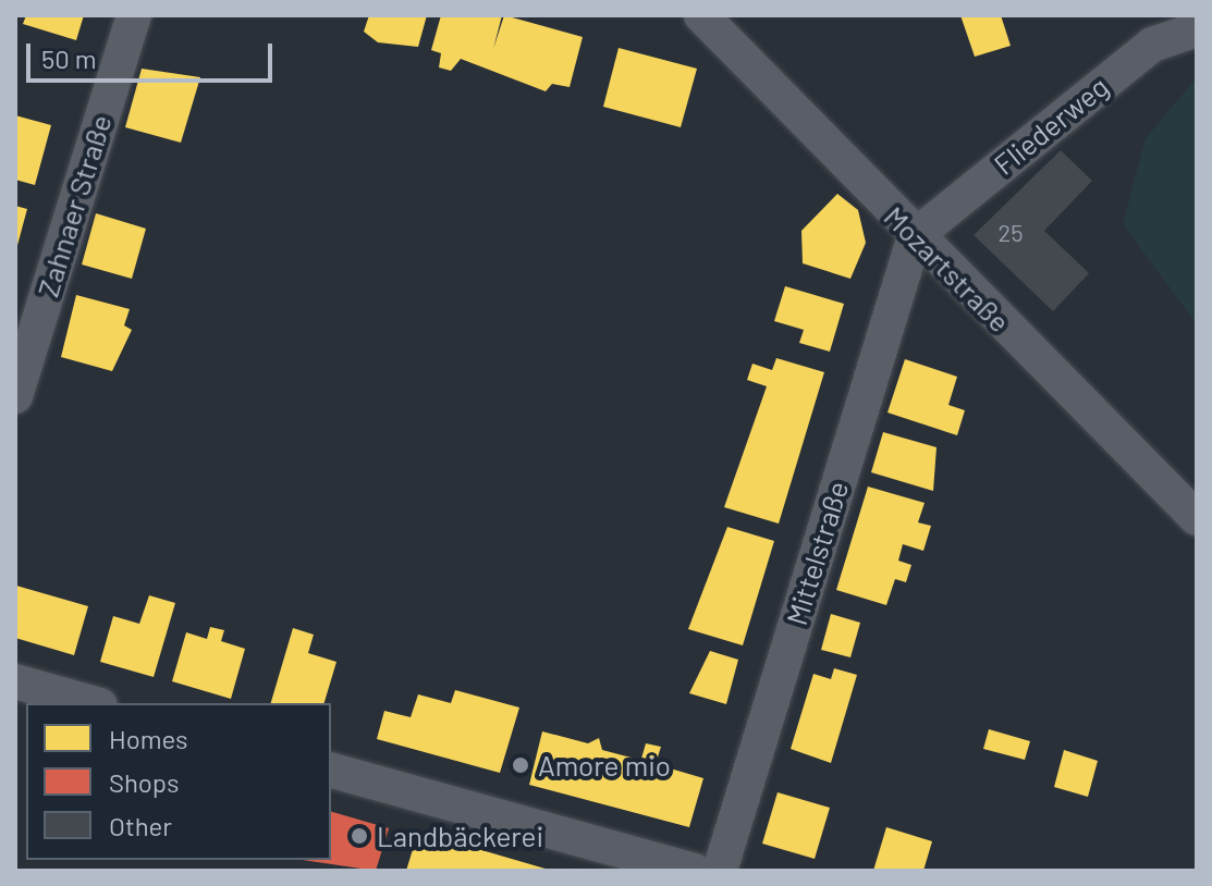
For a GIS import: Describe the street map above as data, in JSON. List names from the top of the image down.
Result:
{
  "streets": {
    "street": [
      "Fliederweg",
      "Zahnaer Straße",
      "Mozartstraße",
      "Mittelstraße"
    ]
  },
  "crossings": [
    ["Fliederweg", "Mozartstraße"],
    ["Fliederweg", "Mittelstraße"],
    ["Mozartstraße", "Mittelstraße"]
  ],
  "places": ["Amore mio", "Landbäckerei"],
  "house_numbers": ["25"],
  "legend": ["Homes", "Shops", "Other"],
  "scale_bar": "50 m"
}
